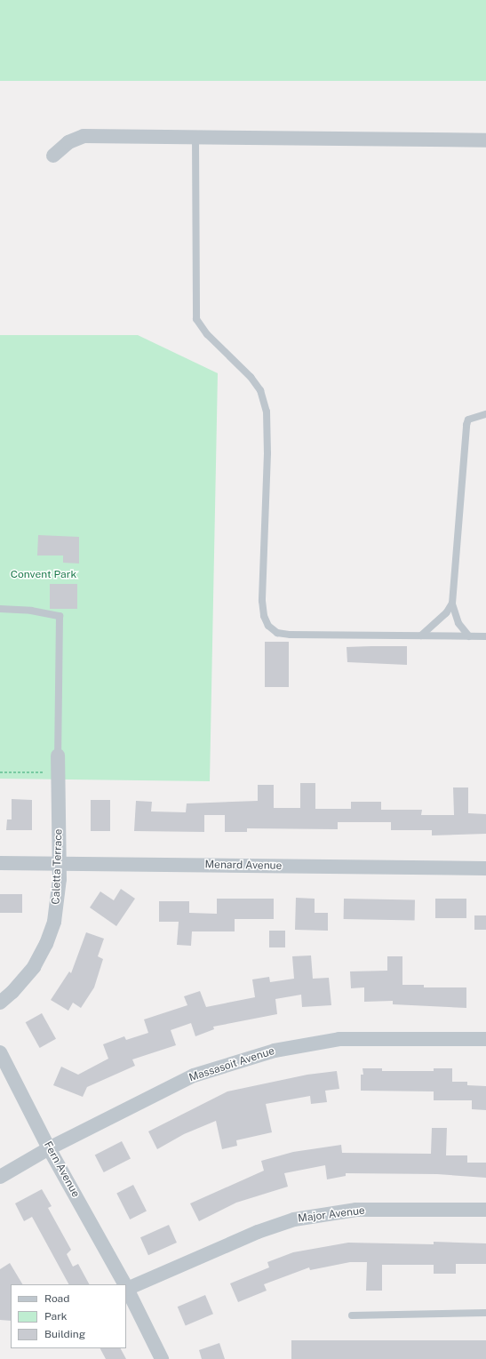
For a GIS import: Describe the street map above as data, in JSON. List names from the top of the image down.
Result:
{
  "streets": {
    "street": [
      "Menard Avenue",
      "Caletta Terrace",
      "Massasoit Avenue",
      "Fern Avenue",
      "Major Avenue"
    ]
  },
  "crossings": [
    ["Menard Avenue", "Caletta Terrace"],
    ["Massasoit Avenue", "Fern Avenue"],
    ["Fern Avenue", "Major Avenue"]
  ],
  "parks": ["Convent Park"],
  "legend": ["Road", "Park", "Building"]
}
